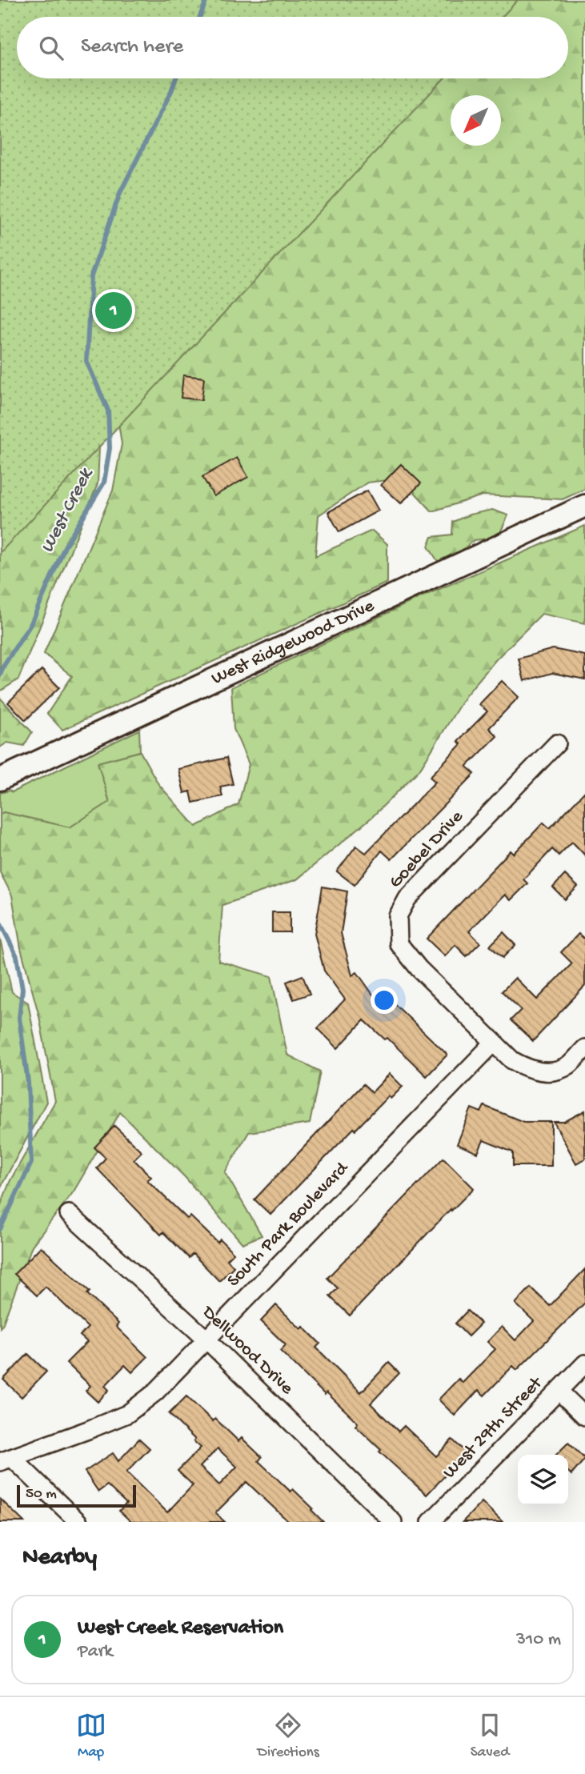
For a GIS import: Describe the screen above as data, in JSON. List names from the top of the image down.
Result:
{
  "streets": {
    "street": [
      "West Ridgewood Drive",
      "Goebel Drive",
      "South Park Boulevard",
      "Dellwood Drive",
      "West 29th Street"
    ]
  },
  "crossings": [
    ["Goebel Drive", "South Park Boulevard"],
    ["South Park Boulevard", "Dellwood Drive"]
  ],
  "water": ["West Creek"],
  "scale_bar": "50 m",
  "north": "bottom left",
  "page": {
    "search": "Search here",
    "pins": "1",
    "scale": "50 m",
    "heading": "Nearby",
    "list": [
      {
        "mark": "1",
        "name": "West Creek Reservation",
        "note": "Park",
        "value": "310 m"
      }
    ],
    "nav": ["Map", "Directions", "Saved"]
  }
}
